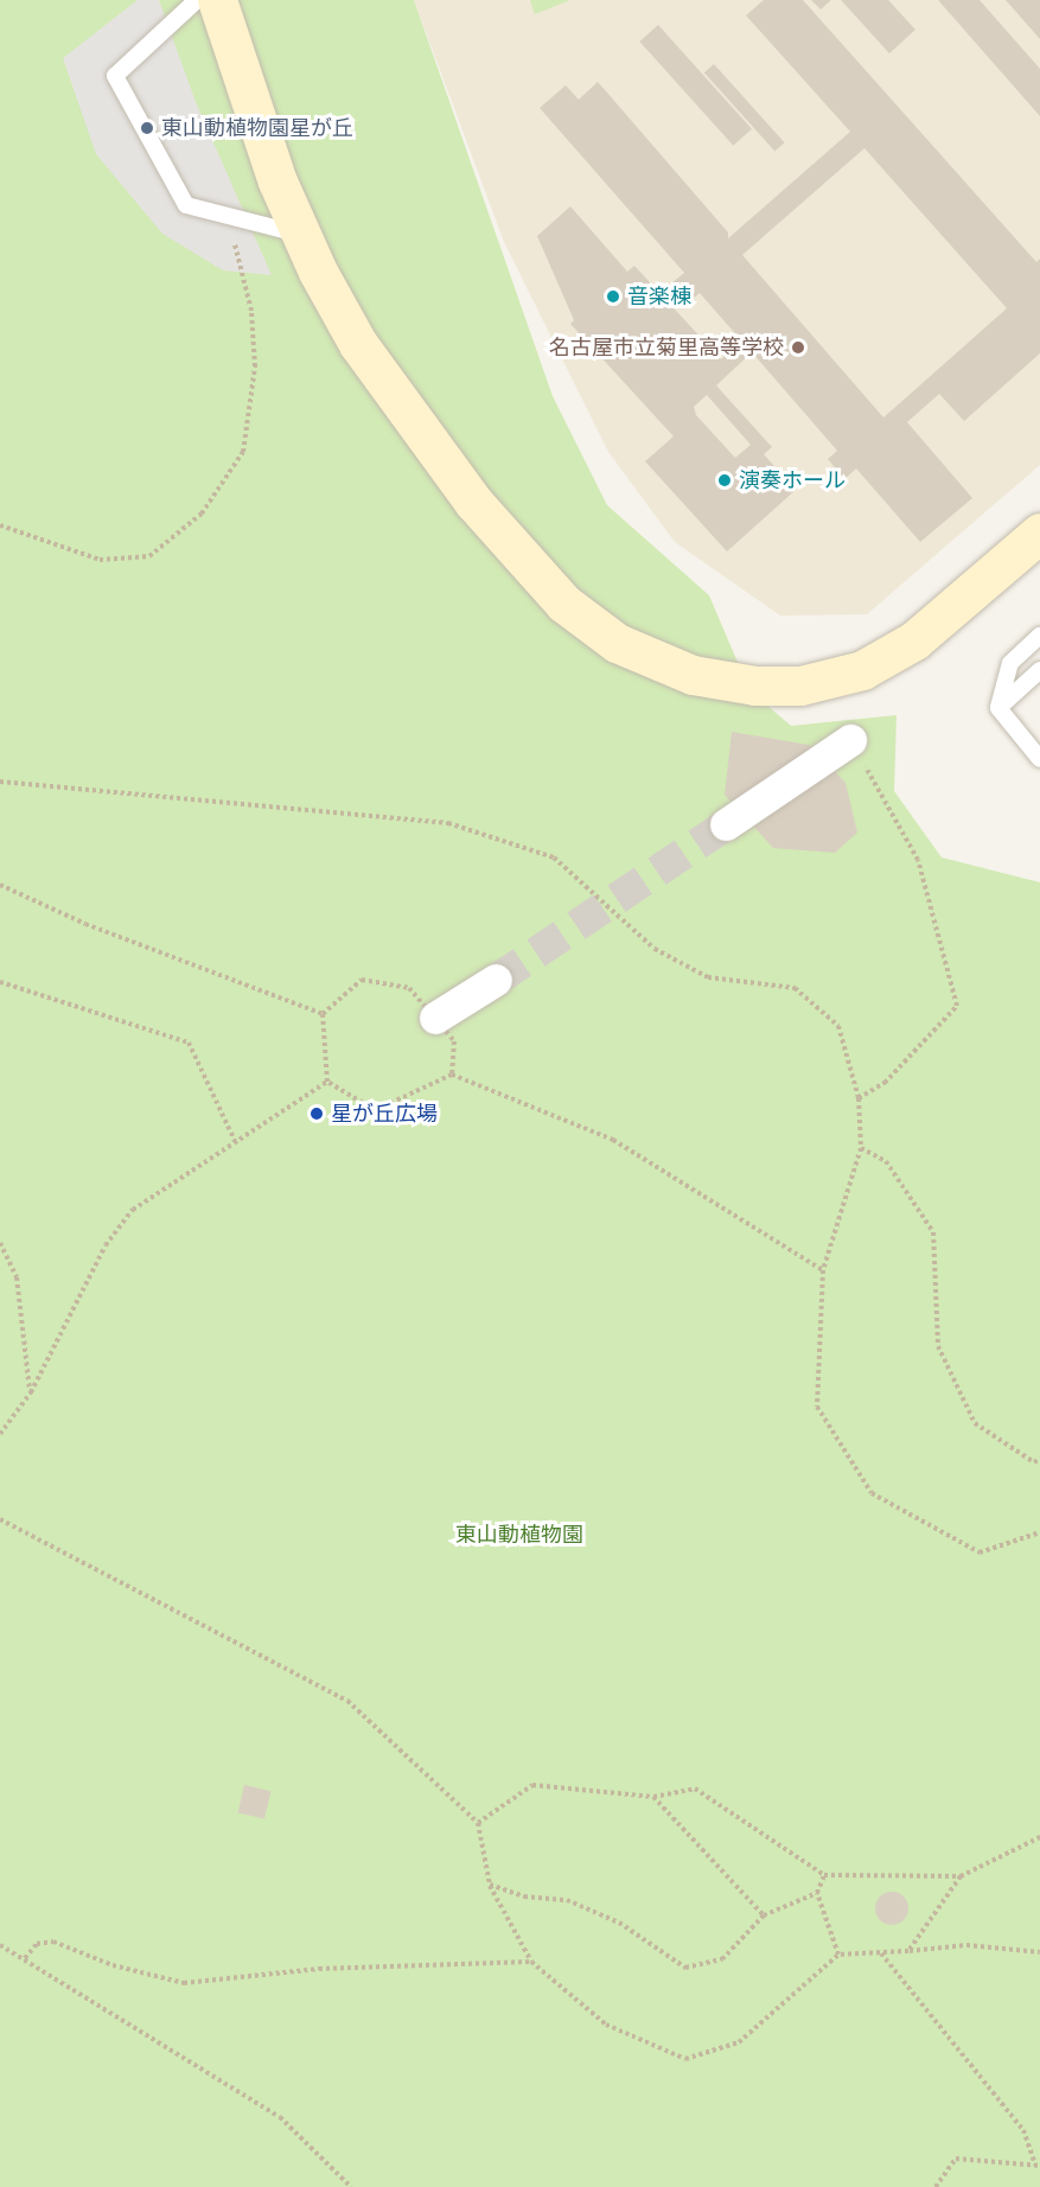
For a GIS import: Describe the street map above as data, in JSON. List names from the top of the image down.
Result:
{
  "parks": ["東山動植物園"],
  "places": [
    "東山動植物園星が丘",
    "音楽棟",
    "名古屋市立菊里高等学校",
    "演奏ホール",
    "星が丘広場"
  ]
}
